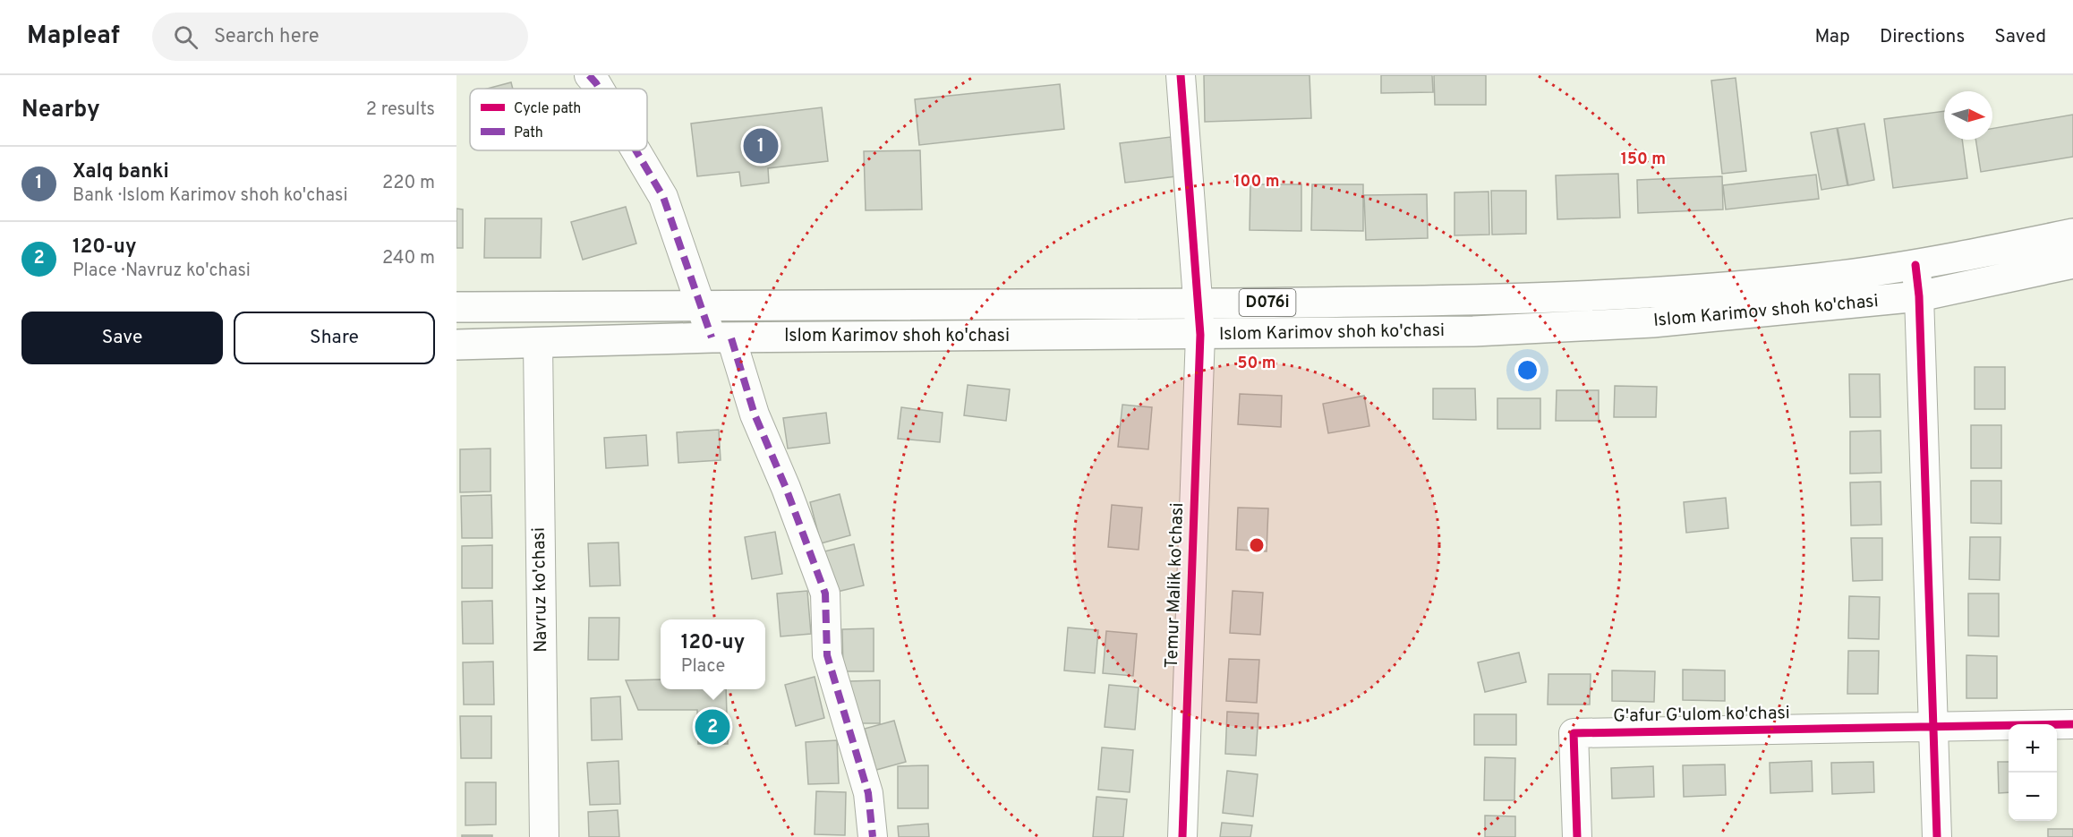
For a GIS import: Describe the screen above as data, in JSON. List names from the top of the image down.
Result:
{
  "streets": {
    "main road": ["D076i", "Islom Karimov shoh ko'chasi"],
    "street": ["Temur Malik ko'chasi", "Navruz ko'chasi", "G'afur G'ulom ko'chasi"]
  },
  "crossings": [
    ["Islom Karimov shoh ko'chasi", "Temur Malik ko'chasi"],
    ["Islom Karimov shoh ko'chasi", "Navruz ko'chasi"]
  ],
  "legend": ["Cycle path", "Path"],
  "north": "right",
  "page": {
    "header": "Mapleaf",
    "search": "Search here",
    "nav": ["Map", "Directions", "Saved"],
    "heading": ["Nearby", "2 results"],
    "pins": ["1", "2"],
    "list": [
      {
        "mark": "1",
        "name": "Xalq banki",
        "note": "Bank · Islom Karimov shoh ko'chasi",
        "value": "220 m"
      },
      {
        "mark": "2",
        "name": "120-uy",
        "note": "Place · Navruz ko'chasi",
        "value": "240 m"
      }
    ],
    "buttons": ["Save", "Share"],
    "popup": ["120-uy", "Place"],
    "map_buttons": ["+", "−"]
  },
  "rings": ["150 m", "100 m", "50 m"]
}
